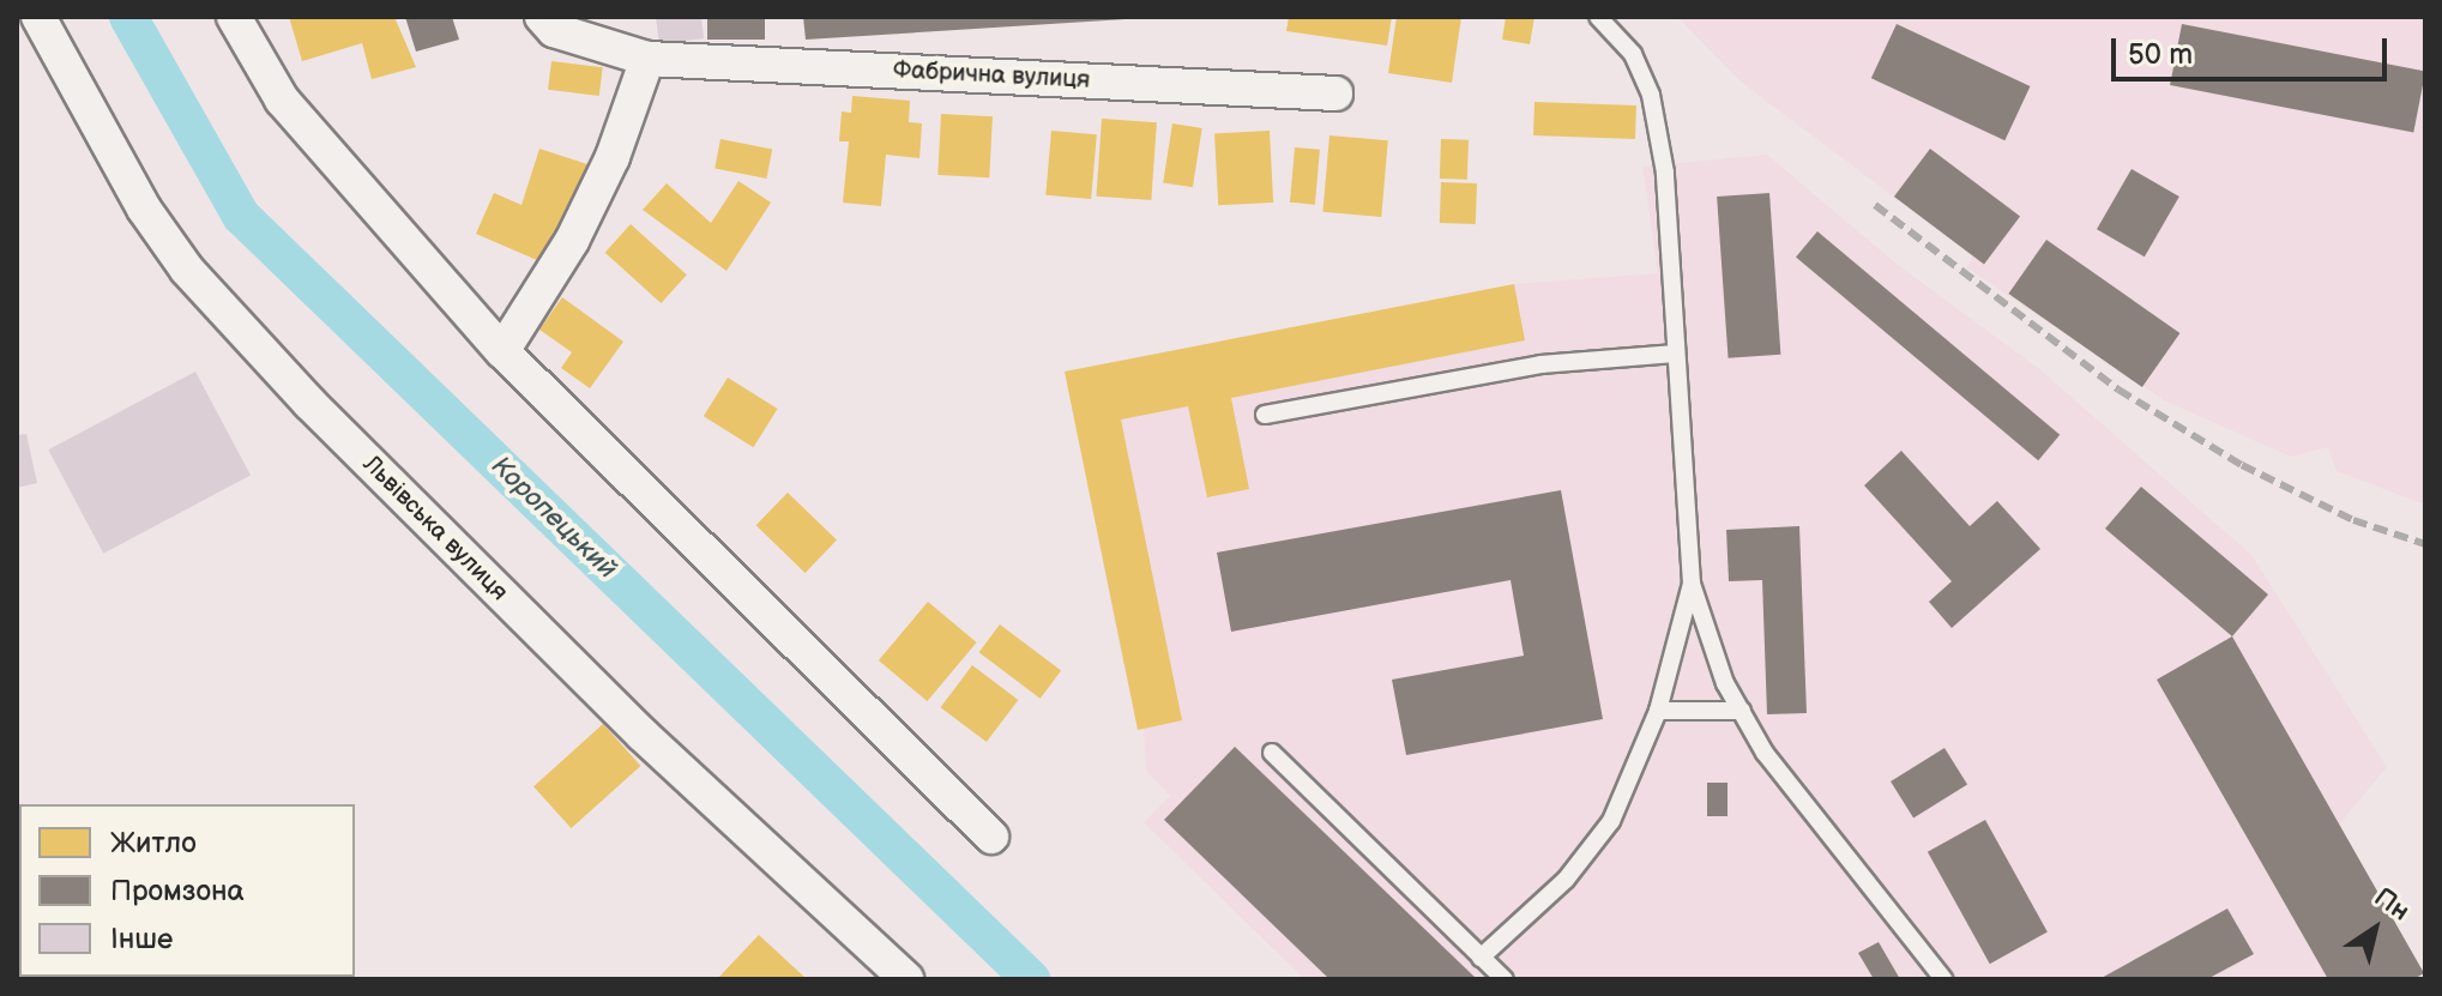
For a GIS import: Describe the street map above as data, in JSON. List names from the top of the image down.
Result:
{
  "streets": {
    "street": ["Фабрична вулиця", "Львівська вулиця"]
  },
  "water": ["Коропецький"],
  "legend": ["Житло", "Промзона", "Інше"],
  "scale_bar": "50 m",
  "north": "top right"
}
